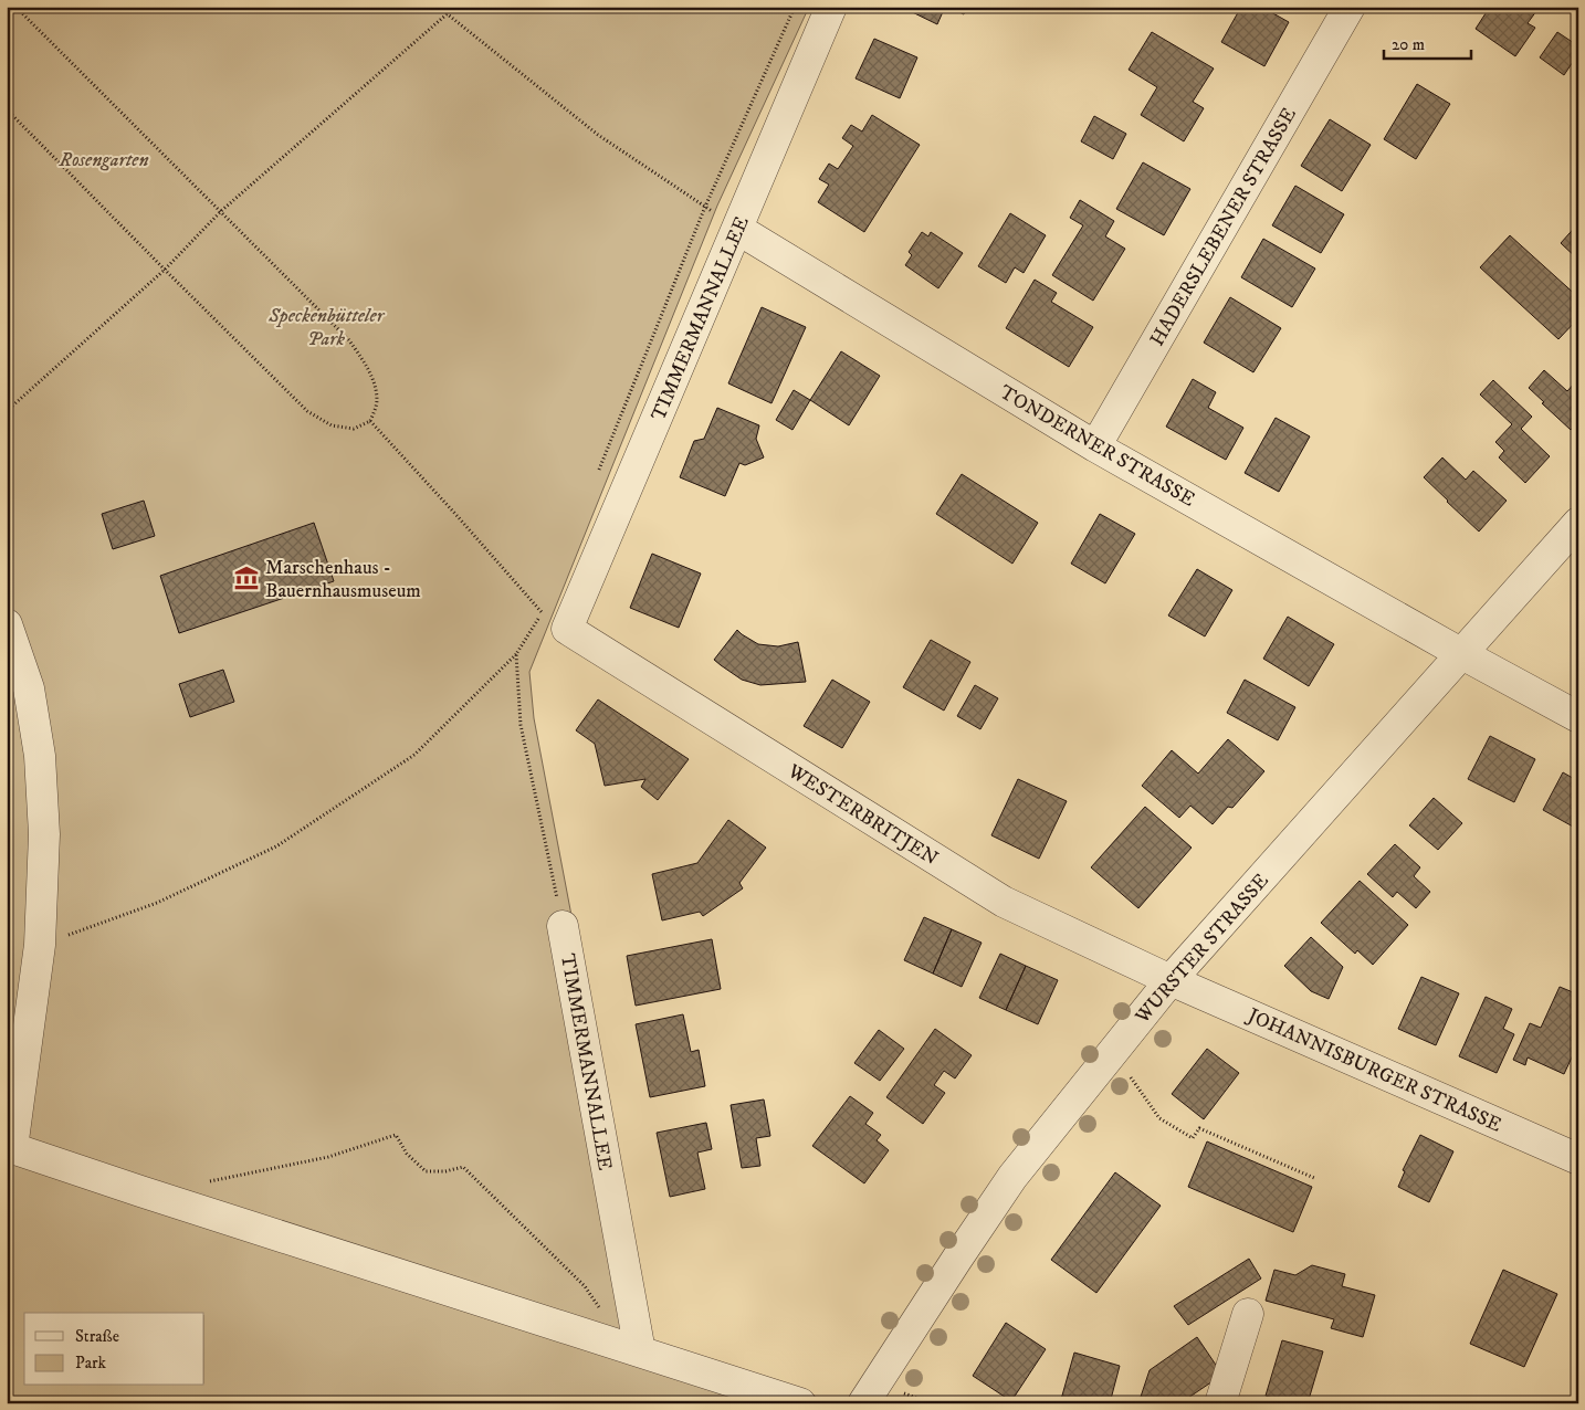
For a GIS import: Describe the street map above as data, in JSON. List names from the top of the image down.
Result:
{
  "streets": {
    "street": [
      "HADERSLEBENER STRASSE",
      "TIMMERMANNALLEE",
      "TONDERNER STRASSE",
      "WESTERBRITJEN",
      "WURSTER STRASSE",
      "JOHANNISBURGER STRASSE"
    ]
  },
  "crossings": [
    ["HADERSLEBENER STRASSE", "TONDERNER STRASSE"],
    ["TIMMERMANNALLEE", "TONDERNER STRASSE"],
    ["TIMMERMANNALLEE", "WESTERBRITJEN"],
    ["TONDERNER STRASSE", "WURSTER STRASSE"],
    ["WESTERBRITJEN", "WURSTER STRASSE"],
    ["WESTERBRITJEN", "JOHANNISBURGER STRASSE"],
    ["WURSTER STRASSE", "JOHANNISBURGER STRASSE"]
  ],
  "parks": ["Rosengarten", "Speckenbütteler Park"],
  "places": {
    "museum": ["Marschenhaus - Bauernhausmuseum"]
  },
  "legend": ["Straße", "Park"],
  "scale_bar": "20 m"
}
